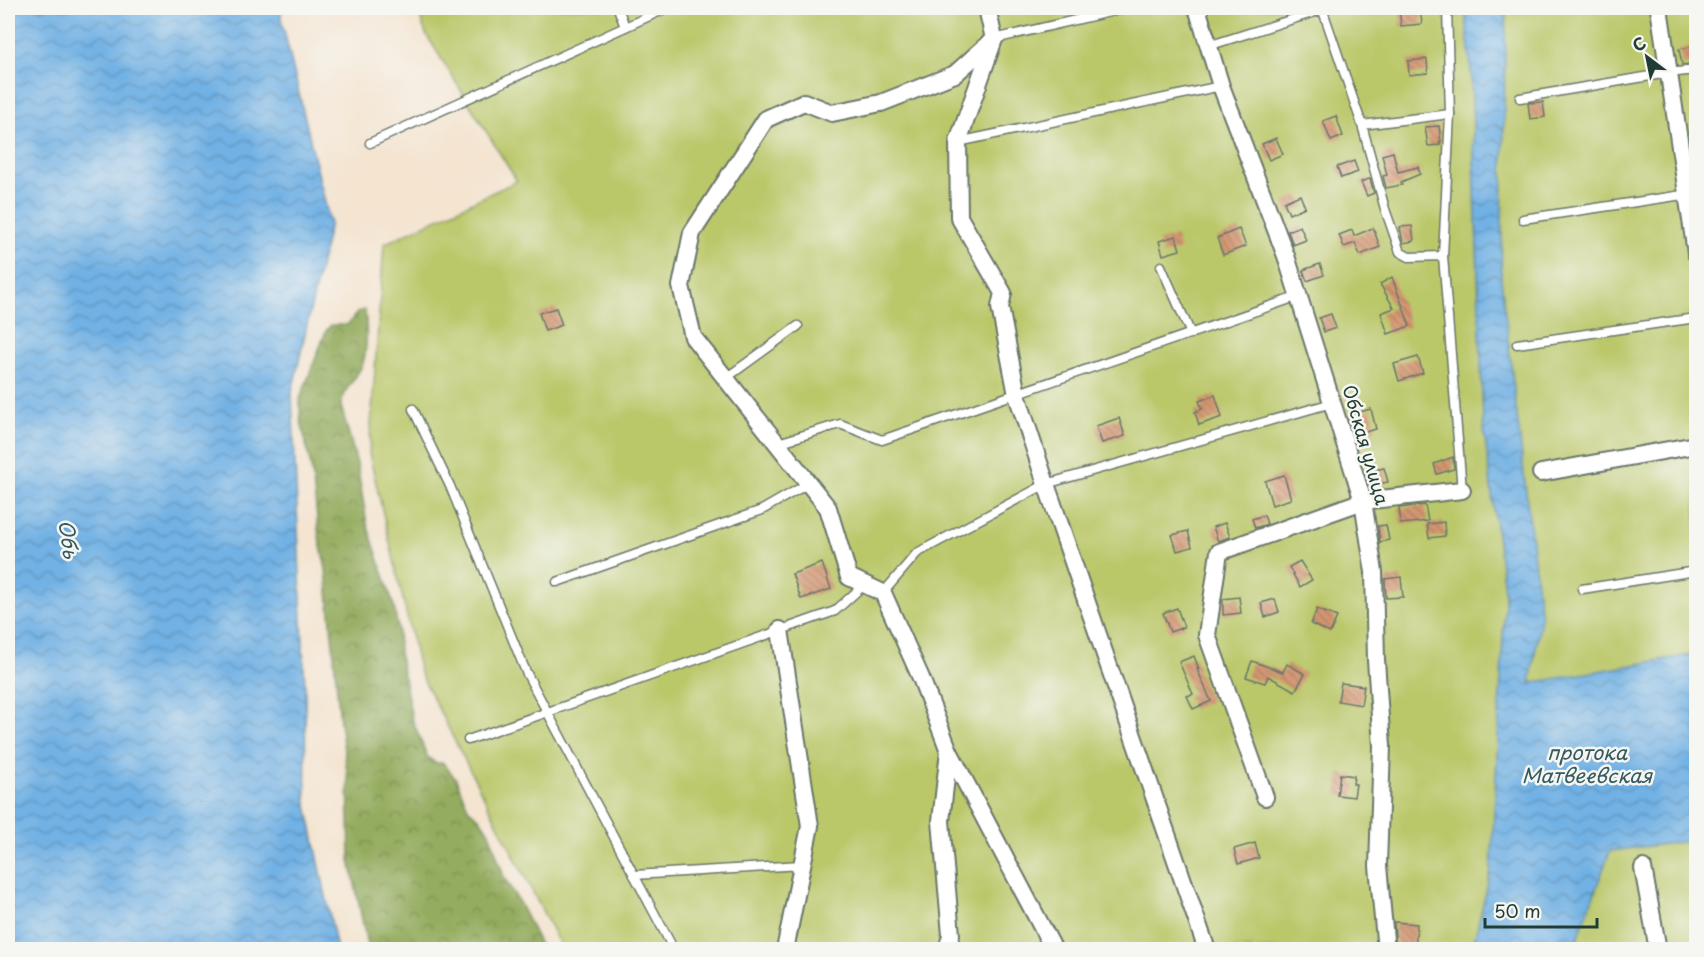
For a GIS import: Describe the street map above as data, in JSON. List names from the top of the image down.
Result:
{
  "streets": {
    "street": ["Обская улица"]
  },
  "water": ["Обь", "протока Матвеевская"],
  "scale_bar": "50 m",
  "north": "top left"
}
